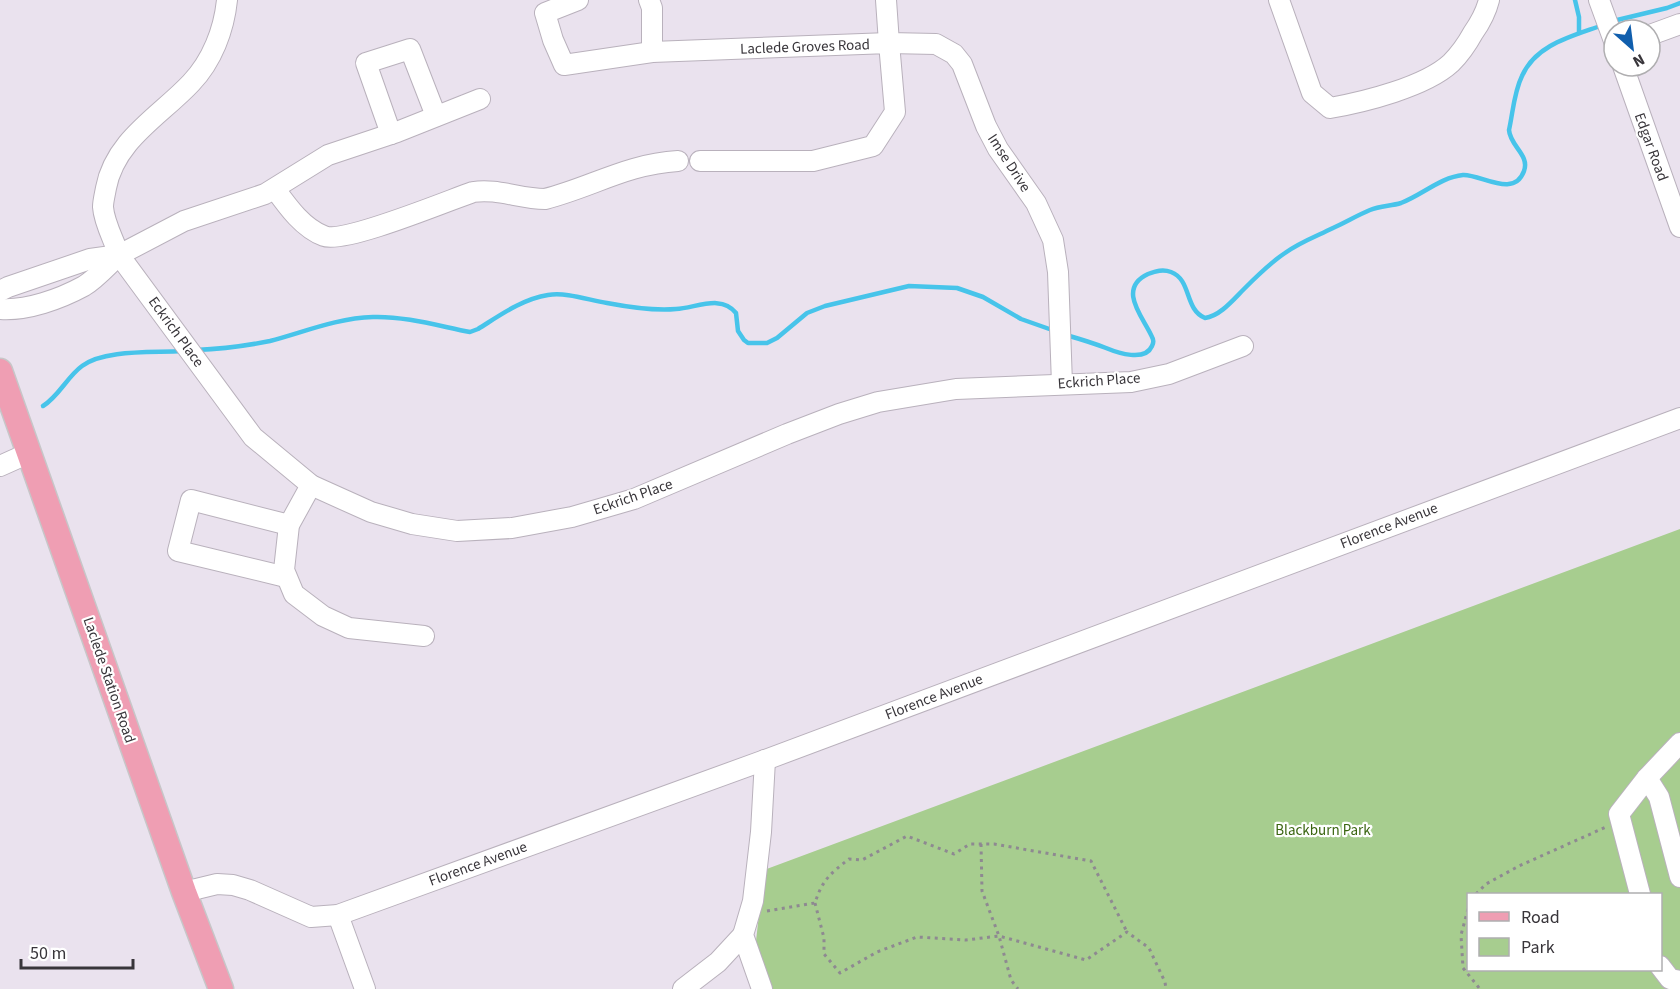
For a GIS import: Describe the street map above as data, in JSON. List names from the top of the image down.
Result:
{
  "streets": {
    "main road": ["Laclede Station Road"],
    "street": [
      "Laclede Groves Road",
      "Edgar Road",
      "Imse Drive",
      "Eckrich Place",
      "Florence Avenue"
    ]
  },
  "crossings": [
    ["Laclede Groves Road", "Imse Drive"],
    ["Imse Drive", "Eckrich Place"],
    ["Florence Avenue", "Laclede Station Road"]
  ],
  "parks": ["Blackburn Park"],
  "legend": ["Road", "Park"],
  "scale_bar": "50 m",
  "north": "bottom right"
}
